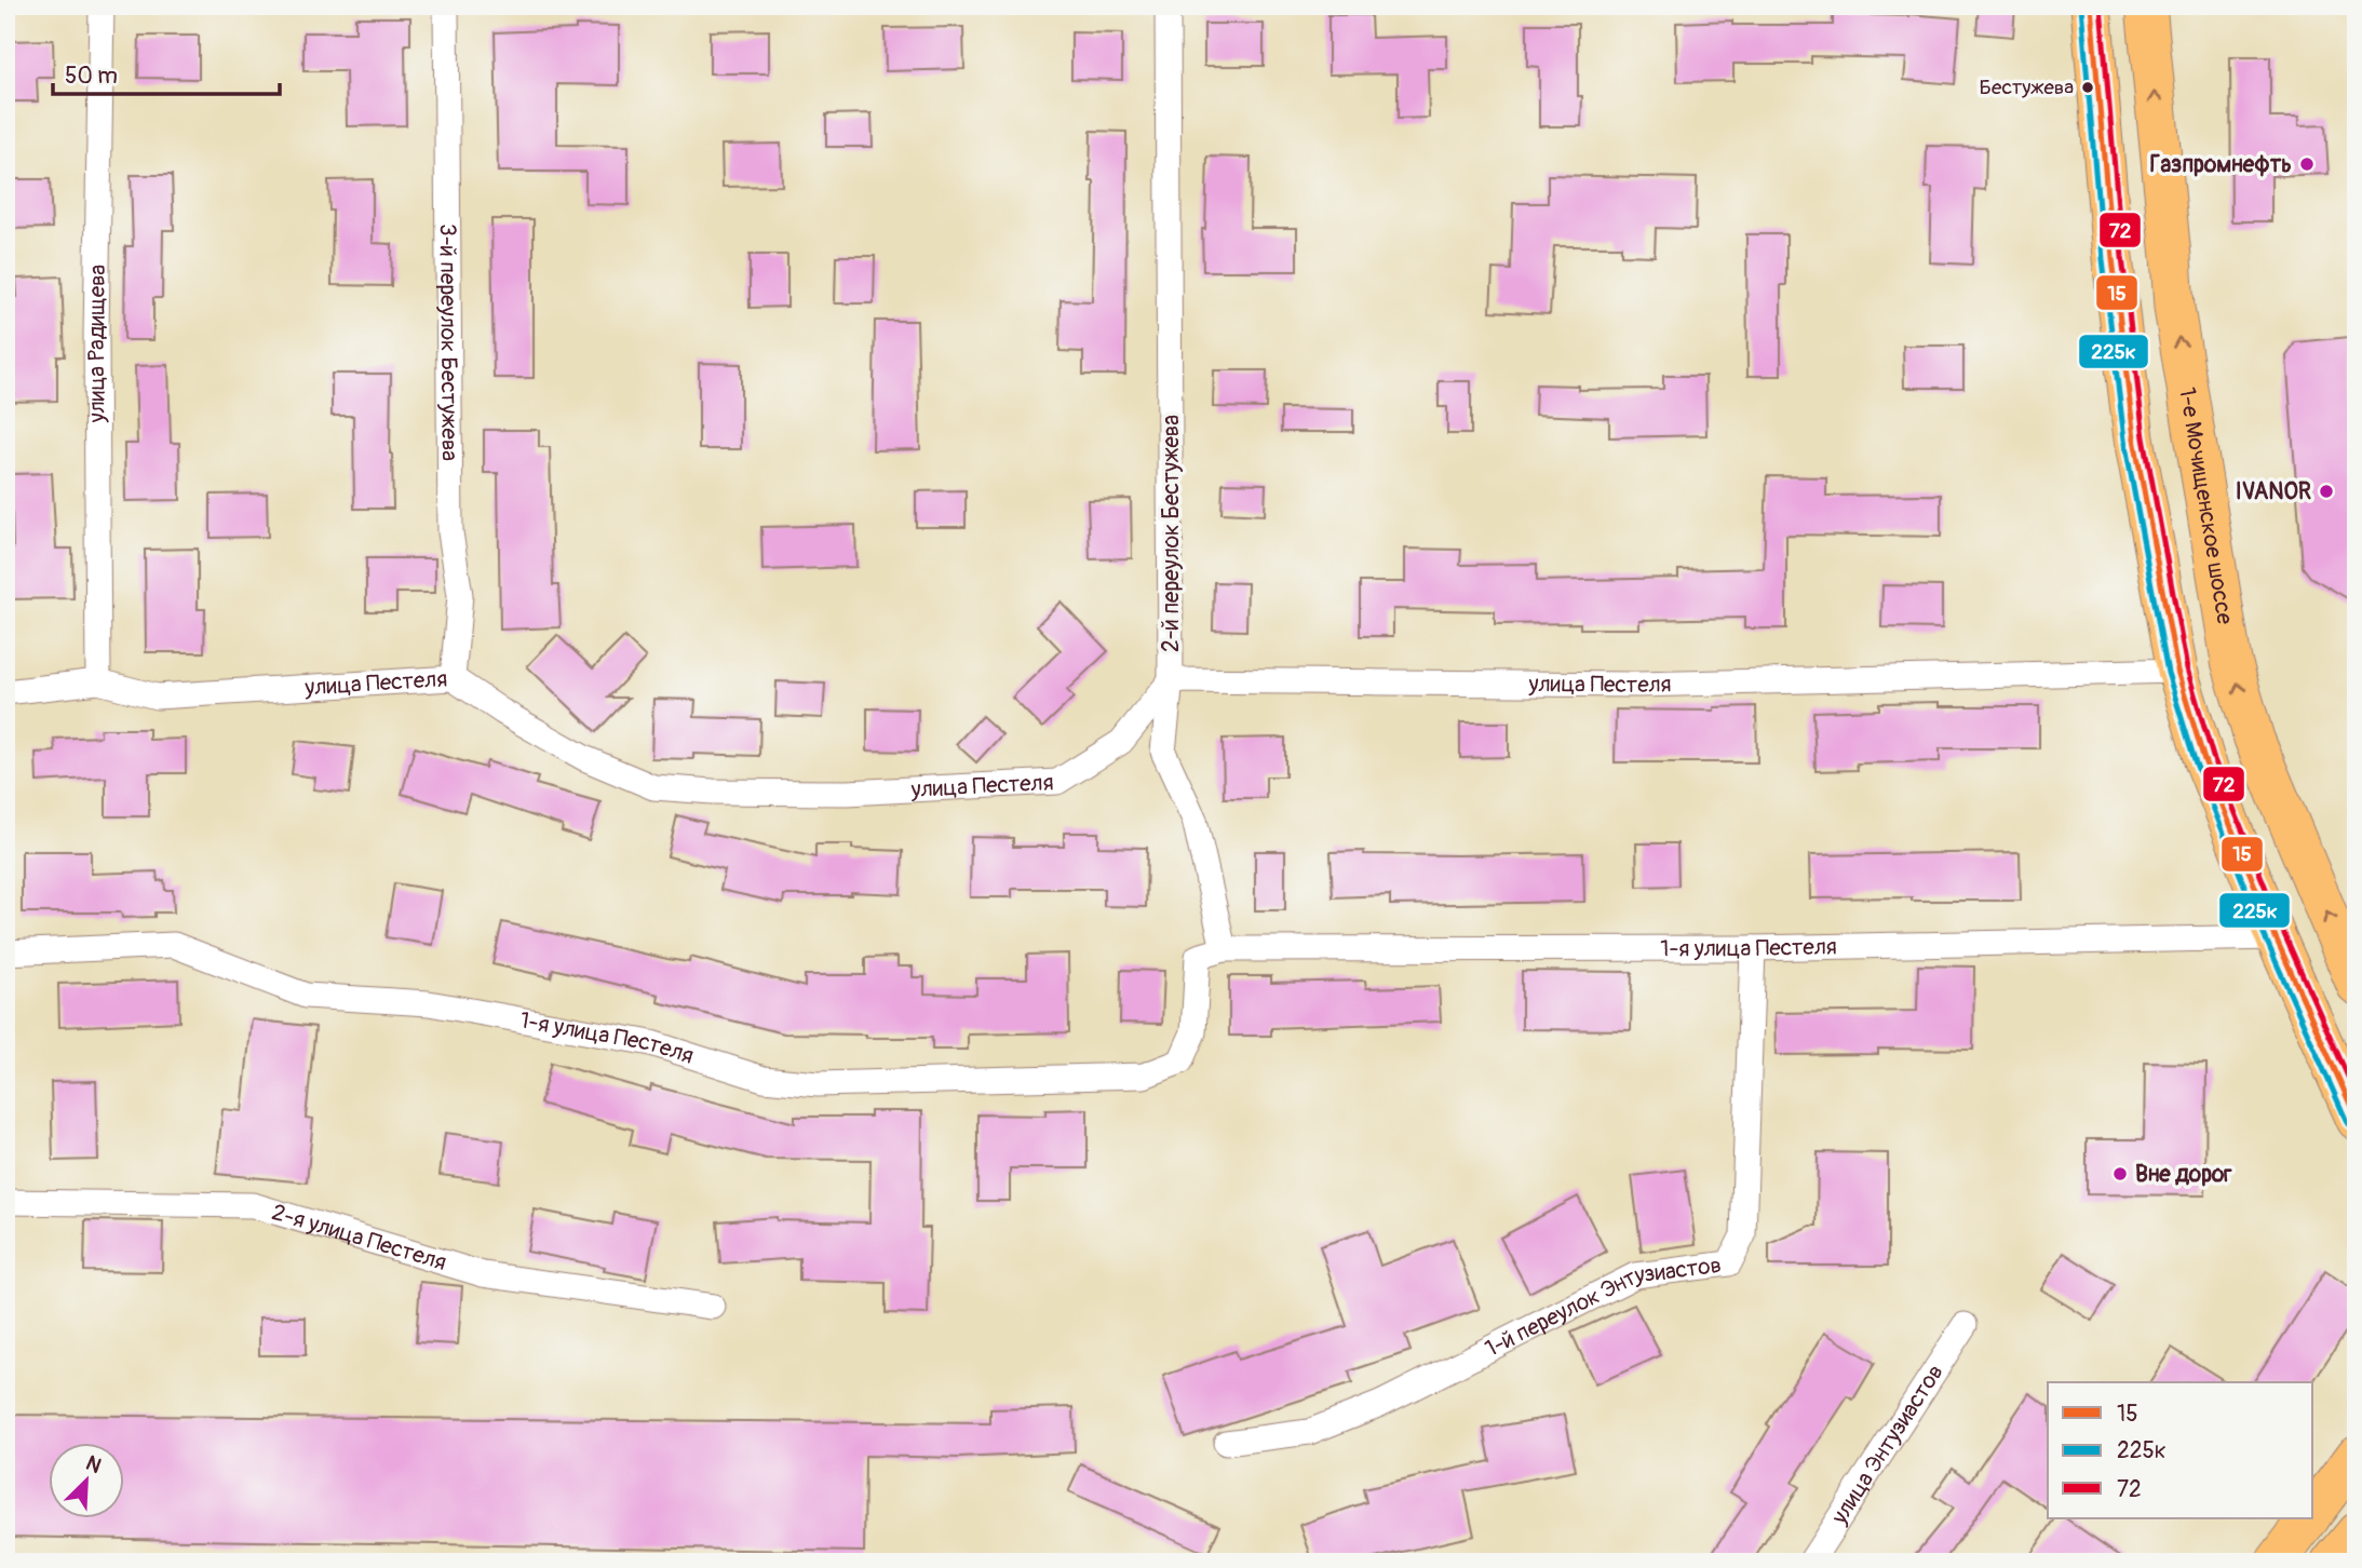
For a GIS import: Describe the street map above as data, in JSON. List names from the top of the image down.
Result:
{
  "streets": {
    "main road": ["1-е Мочищенское шоссе"],
    "street": [
      "3-й переулок Бестужева",
      "улица Радищева",
      "2-й переулок Бестужева",
      "улица Пестеля",
      "1-я улица Пестеля",
      "2-я улица Пестеля",
      "1-й переулок Энтузиастов",
      "улица Энтузиастов"
    ]
  },
  "crossings": [
    ["3-й переулок Бестужева", "улица Пестеля"],
    ["улица Радищева", "улица Пестеля"],
    ["2-й переулок Бестужева", "улица Пестеля"],
    ["2-й переулок Бестужева", "1-я улица Пестеля"],
    ["1-я улица Пестеля", "1-й переулок Энтузиастов"]
  ],
  "places": [
    "Бестужева",
    "Газпромнефть",
    "IVANOR",
    "Вне дорог"
  ],
  "lines": ["transit line 15", "transit line 72", "transit line 225к"],
  "legend": ["15", "225к", "72"],
  "scale_bar": "50 m",
  "north": "top right"
}
